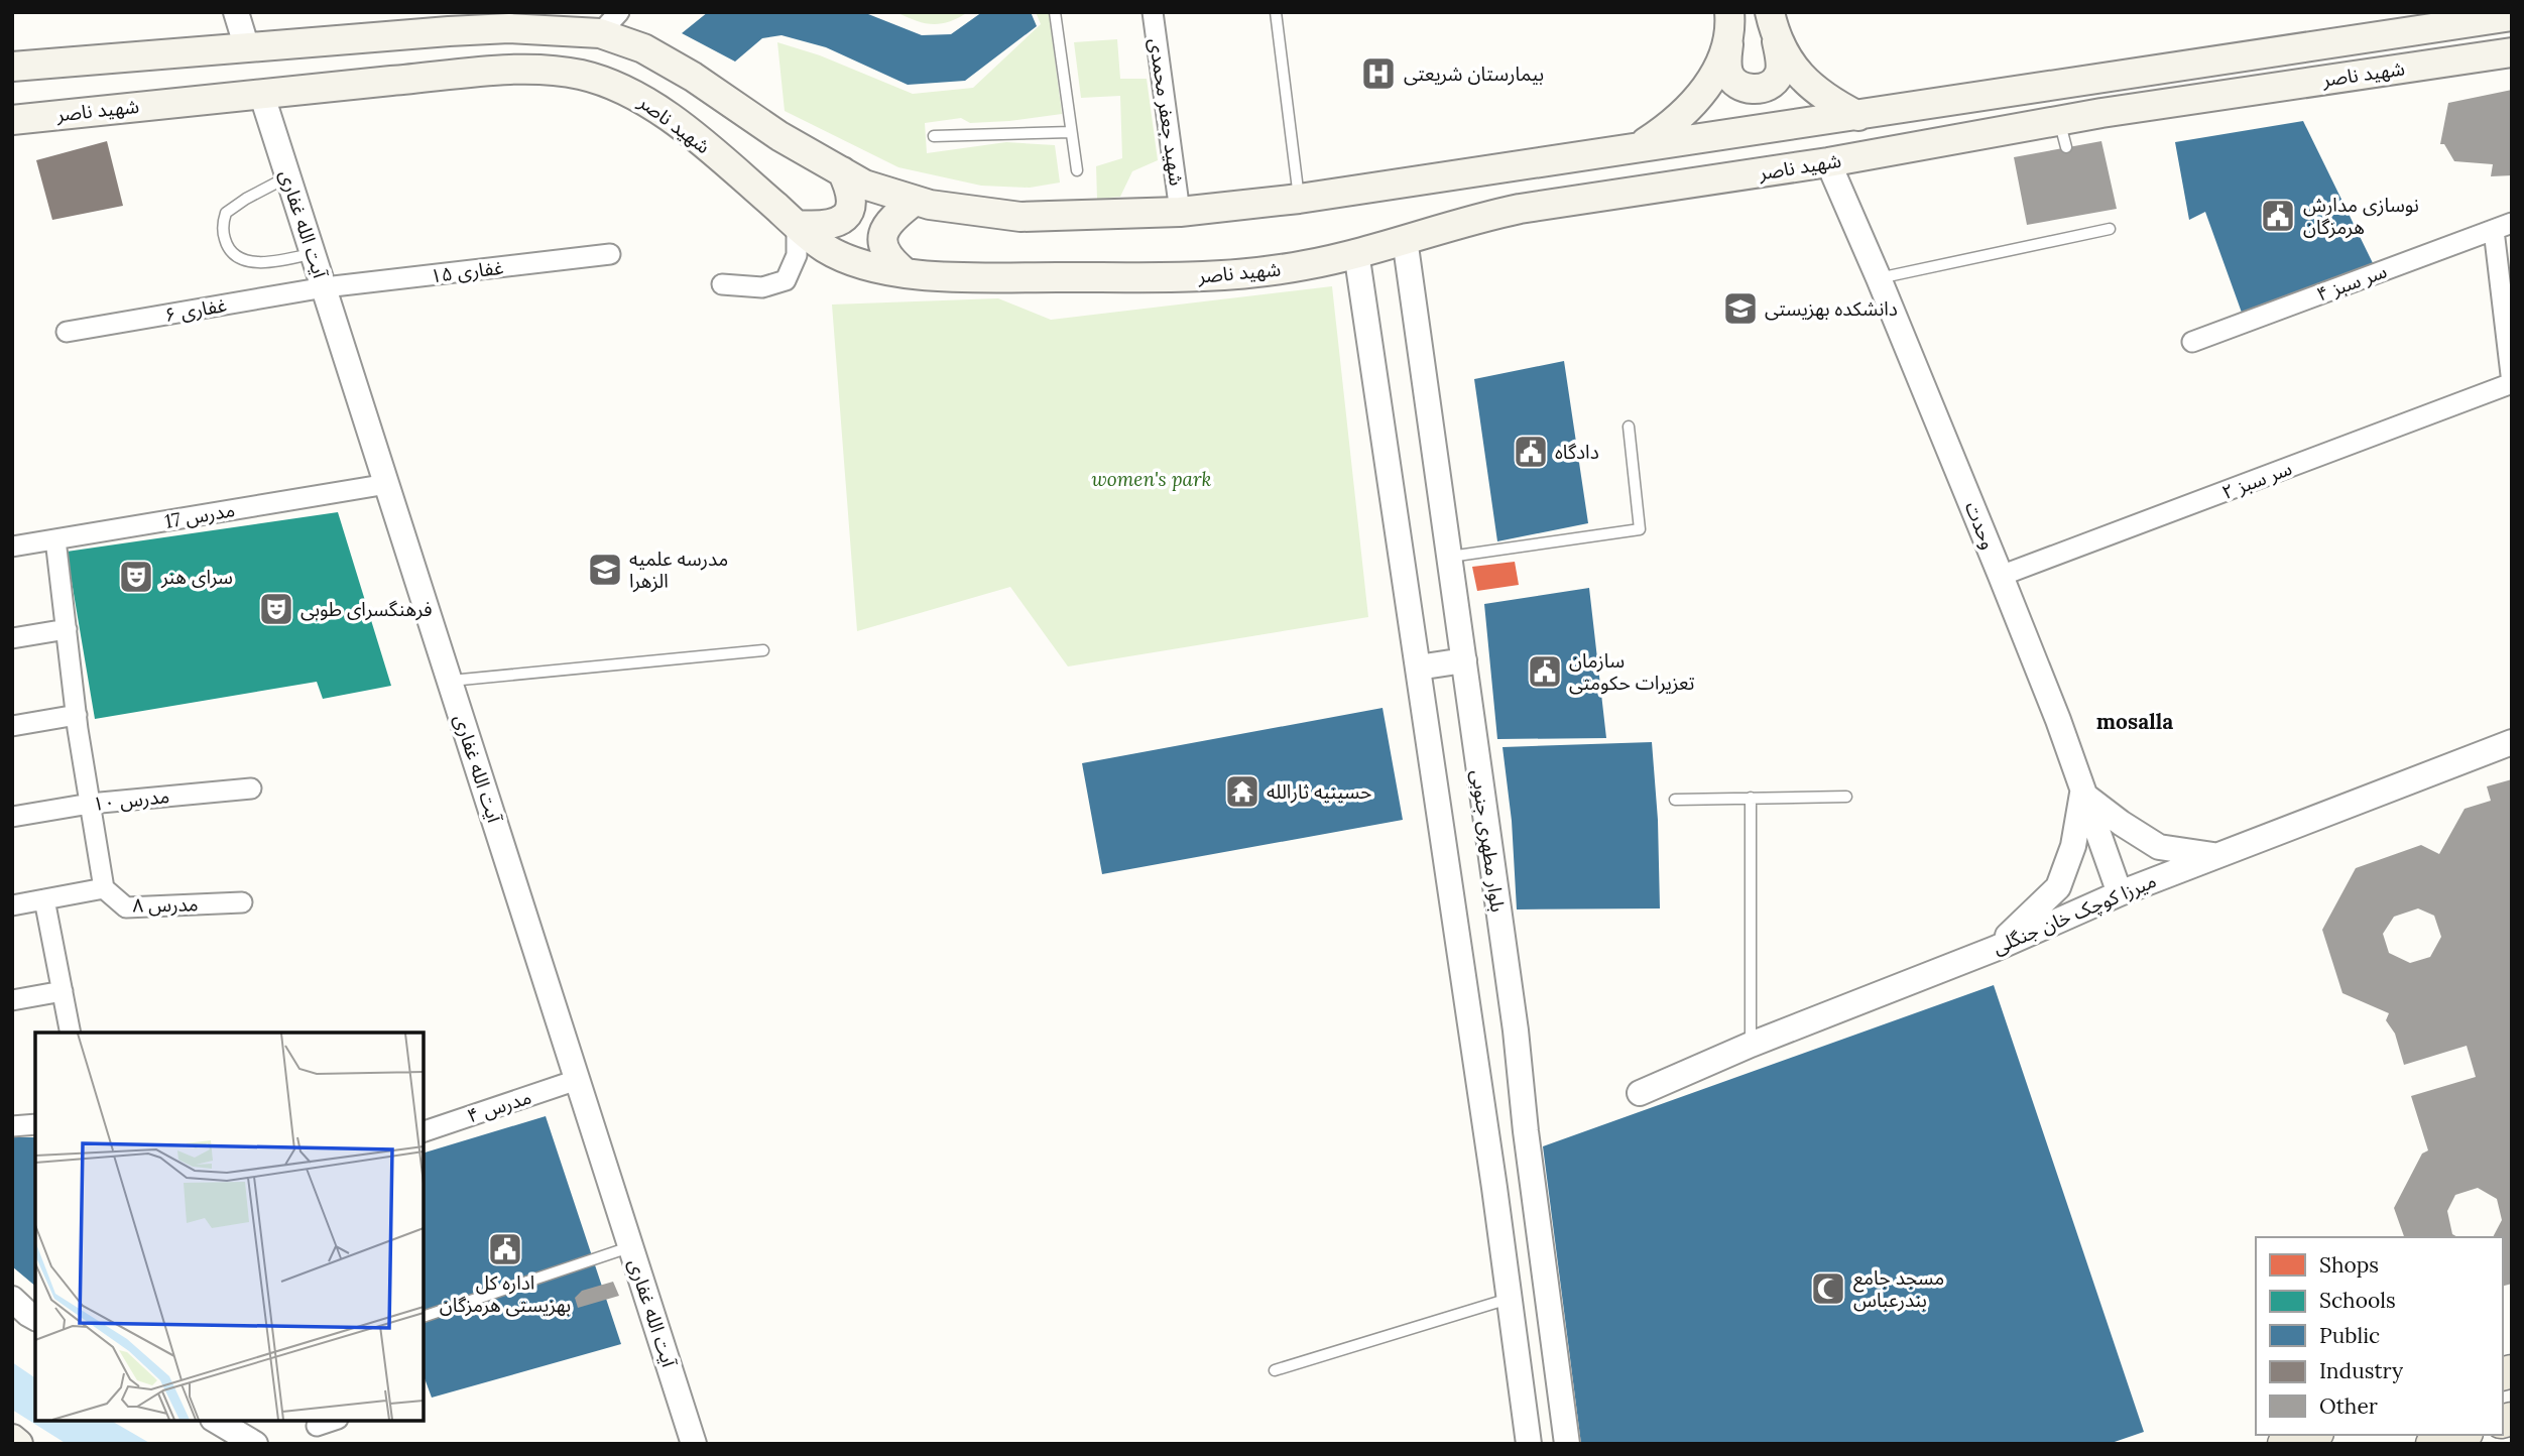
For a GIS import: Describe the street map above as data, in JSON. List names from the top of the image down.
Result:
{
  "streets": {
    "main road": ["شهید ناصر"],
    "street": [
      "شهید جعفر محمدی",
      "آیت الله غفاری",
      "غفاری ۱۵",
      "سر سبز ۴",
      "غفاری ۶",
      "سر سبز ۲",
      "مدرس 17",
      "وحدت",
      "مدرس ۱۰",
      "بلوار مطهری جنوبی",
      "مدرس ۸",
      "میرزا کوچک خان جنگلی",
      "مدرس ۴"
    ]
  },
  "crossings": [
    ["شهید ناصر", "شهید جعفر محمدی"],
    ["شهید ناصر", "آیت الله غفاری"],
    ["شهید ناصر", "وحدت"],
    ["شهید ناصر", "بلوار مطهری جنوبی"],
    ["آیت الله غفاری", "غفاری ۱۵"],
    ["آیت الله غفاری", "غفاری ۶"],
    ["آیت الله غفاری", "مدرس 17"],
    ["آیت الله غفاری", "مدرس ۴"],
    ["غفاری ۱۵", "غفاری ۶"],
    ["سر سبز ۲", "وحدت"],
    ["وحدت", "میرزا کوچک خان جنگلی"]
  ],
  "districts": ["mosalla"],
  "parks": ["women's park"],
  "places": {
    "hospital": ["بیمارستان شریعتی"],
    "public building": [
      "نوسازی مدارش هرمزگان",
      "دادگاه",
      "سازمان تعزیرات حکومتی",
      "اداره کل بهزیستی هرمزگان"
    ],
    "school or university": ["دانشکده بهزیستی", "مدرسه علمیه الزهرا"],
    "theatre": ["سرای هنر", "فرهنگسرای طوبی"],
    "temple": ["حسینیه ثارالله"],
    "mosque": ["مسجد جامع بندرعباس"]
  },
  "legend": [
    "Shops",
    "Schools",
    "Public",
    "Industry",
    "Other"
  ]
}
